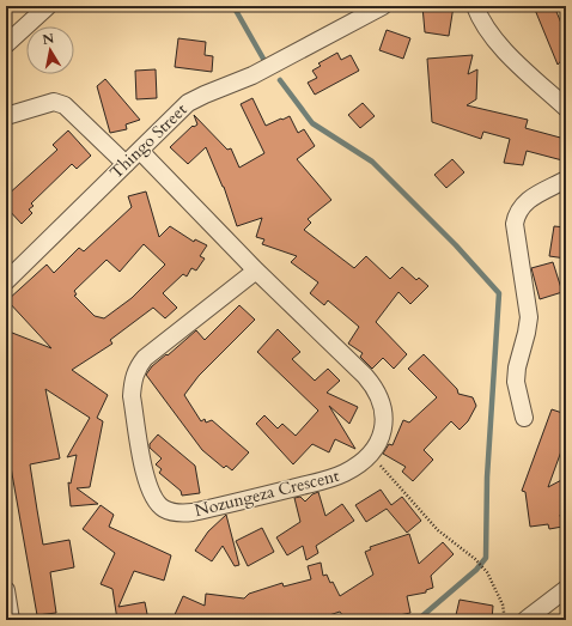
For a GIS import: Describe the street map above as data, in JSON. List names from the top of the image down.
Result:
{
  "streets": {
    "street": ["Thingo Street", "Nozungeza Crescent"]
  },
  "crossings": [
    ["Thingo Street", "Nozungeza Crescent"]
  ],
  "north": "top"
}
